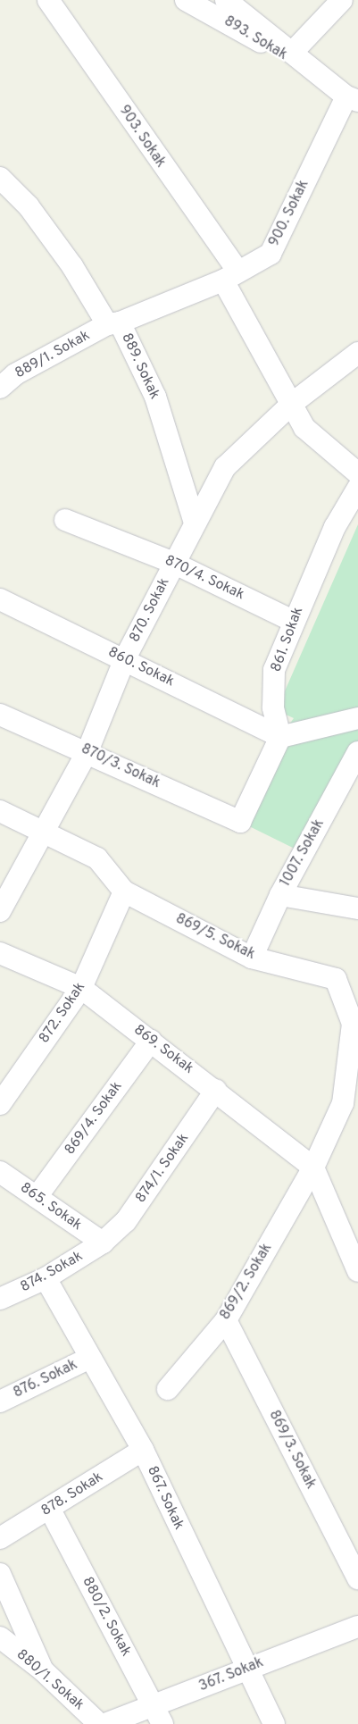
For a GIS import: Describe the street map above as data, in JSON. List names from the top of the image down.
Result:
{
  "streets": {
    "street": [
      "893. Sokak",
      "903. Sokak",
      "900. Sokak",
      "889/1. Sokak",
      "889. Sokak",
      "870/4. Sokak",
      "870. Sokak",
      "861. Sokak",
      "860. Sokak",
      "870/3. Sokak",
      "1007. Sokak",
      "869/5. Sokak",
      "872. Sokak",
      "869. Sokak",
      "869/4. Sokak",
      "874/1. Sokak",
      "865. Sokak",
      "874. Sokak",
      "869/2. Sokak",
      "876. Sokak",
      "869/3. Sokak",
      "878. Sokak",
      "867. Sokak",
      "880/2. Sokak",
      "367. Sokak",
      "880/1. Sokak"
    ]
  },
  "crossings": [
    ["893. Sokak", "900. Sokak"],
    ["903. Sokak", "900. Sokak"],
    ["903. Sokak", "870. Sokak"],
    ["903. Sokak", "861. Sokak"],
    ["900. Sokak", "889/1. Sokak"],
    ["900. Sokak", "889. Sokak"],
    ["889/1. Sokak", "889. Sokak"],
    ["889. Sokak", "870. Sokak"],
    ["870/4. Sokak", "870. Sokak"],
    ["870/4. Sokak", "861. Sokak"],
    ["870. Sokak", "860. Sokak"],
    ["870. Sokak", "870/3. Sokak"],
    ["870. Sokak", "869/5. Sokak"],
    ["861. Sokak", "860. Sokak"],
    ["861. Sokak", "870/3. Sokak"],
    ["860. Sokak", "870/3. Sokak"],
    ["1007. Sokak", "869/5. Sokak"],
    ["869/5. Sokak", "872. Sokak"],
    ["869/5. Sokak", "869. Sokak"],
    ["869/5. Sokak", "869/2. Sokak"],
    ["872. Sokak", "869. Sokak"],
    ["869. Sokak", "869/4. Sokak"],
    ["869. Sokak", "874/1. Sokak"],
    ["869. Sokak", "869/2. Sokak"],
    ["869/4. Sokak", "865. Sokak"],
    ["874/1. Sokak", "865. Sokak"],
    ["874/1. Sokak", "874. Sokak"],
    ["865. Sokak", "874. Sokak"],
    ["874. Sokak", "867. Sokak"],
    ["869/2. Sokak", "869/3. Sokak"],
    ["876. Sokak", "867. Sokak"],
    ["878. Sokak", "867. Sokak"],
    ["878. Sokak", "880/2. Sokak"],
    ["867. Sokak", "367. Sokak"],
    ["880/2. Sokak", "367. Sokak"]
  ]
}
